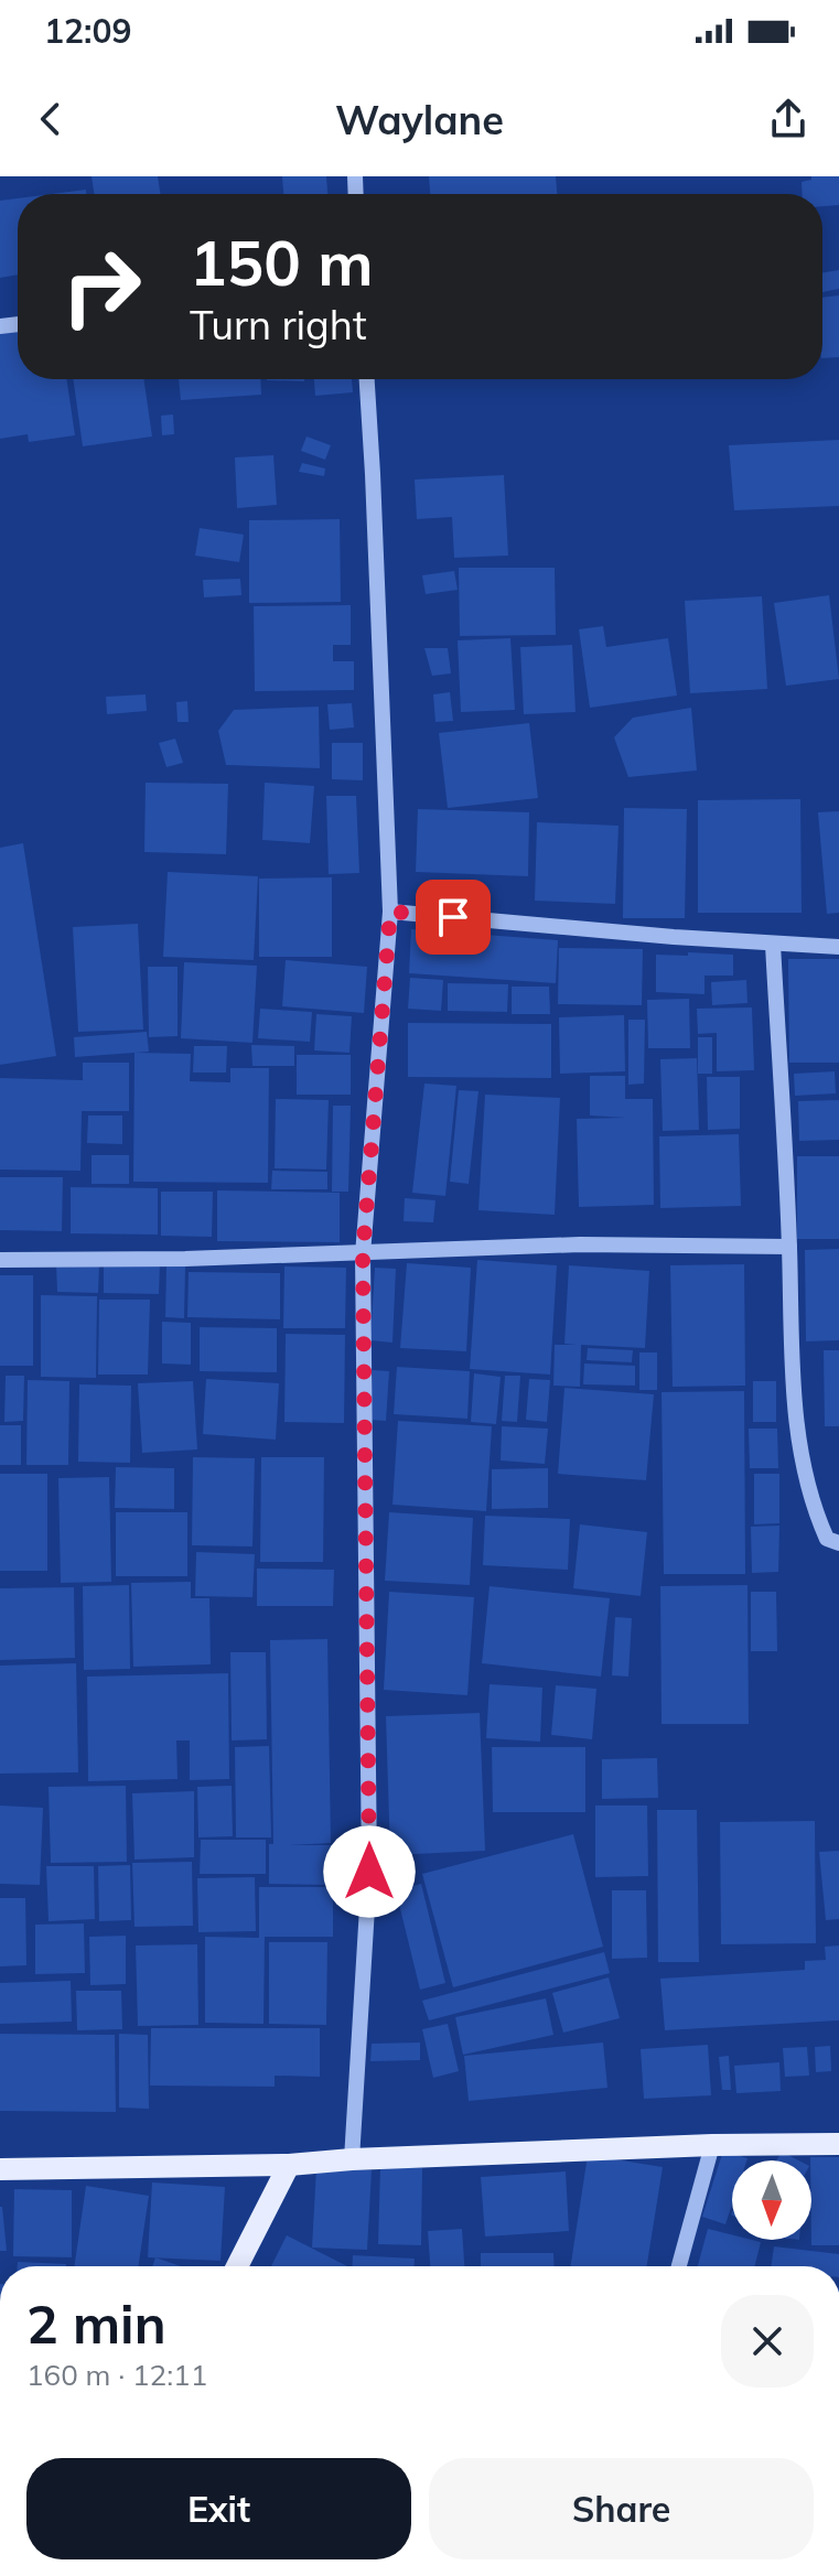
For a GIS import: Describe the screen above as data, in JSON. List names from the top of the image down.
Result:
{
  "north": "bottom",
  "page": {
    "status": "12:09",
    "header": "Waylane",
    "turn": ["150 m", "Turn right"],
    "heading": ["2 min", "160 m · 12:11"],
    "buttons": ["Exit", "Share"]
  }
}
